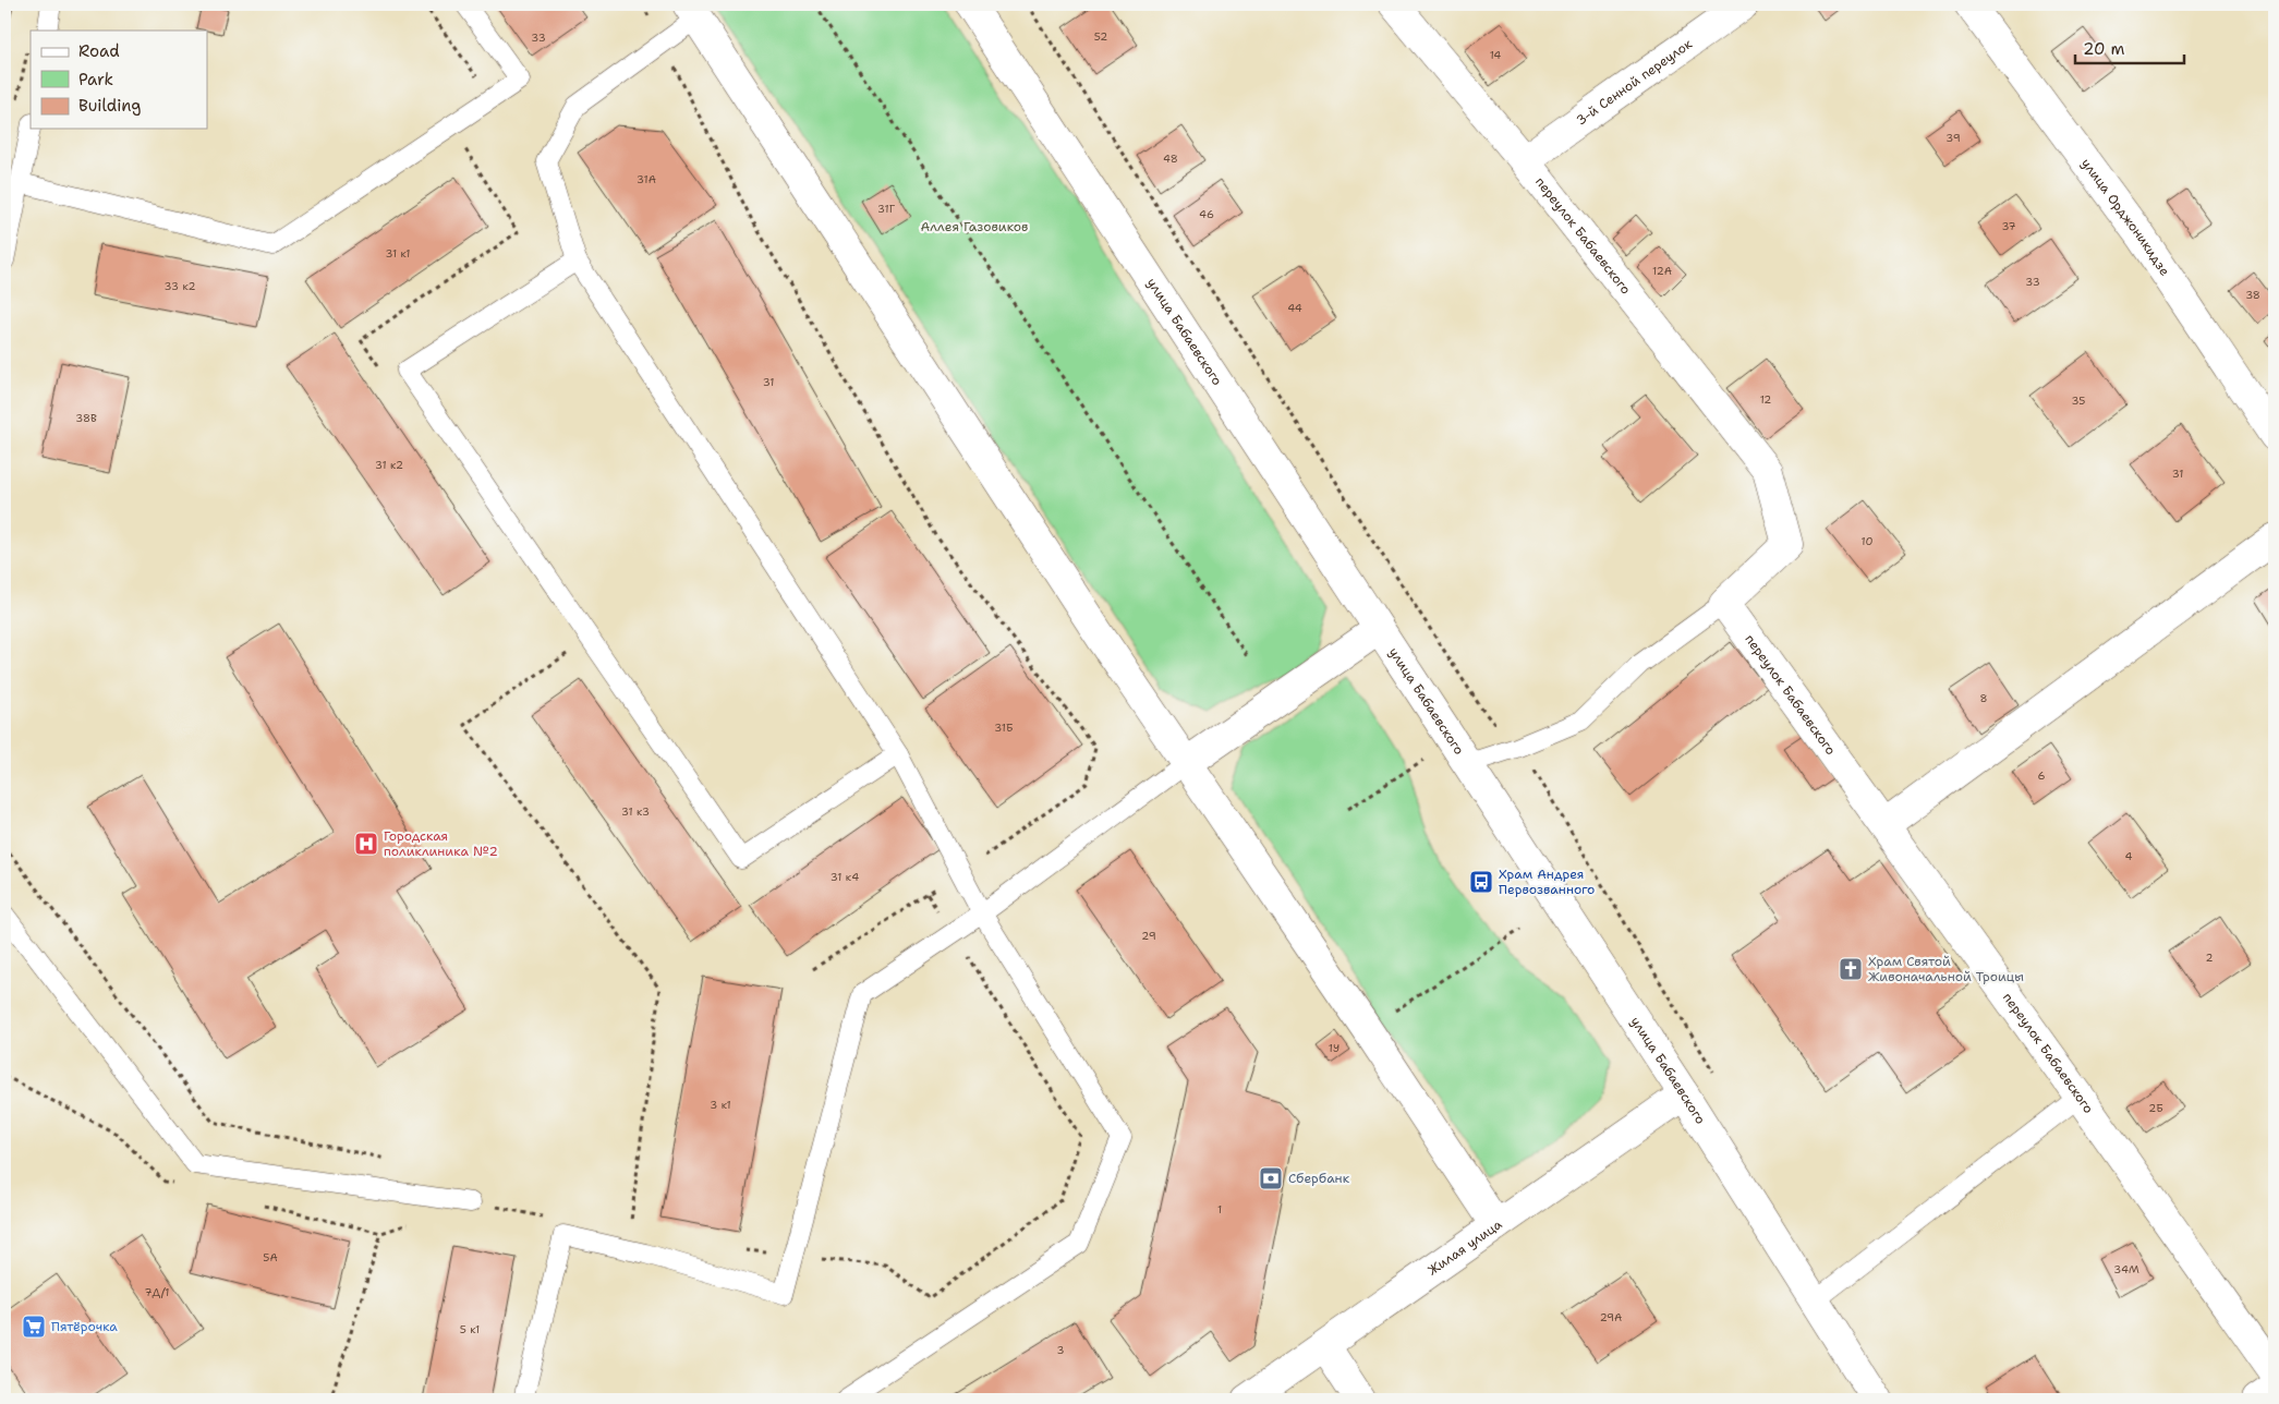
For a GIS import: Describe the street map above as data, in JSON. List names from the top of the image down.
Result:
{
  "streets": {
    "street": [
      "3-й Сенной переулок",
      "улица Орджоникидзе",
      "переулок Бабаевского",
      "улица Бабаевского",
      "Жилая улица"
    ]
  },
  "crossings": [
    ["3-й Сенной переулок", "переулок Бабаевского"],
    ["улица Бабаевского", "Жилая улица"]
  ],
  "parks": ["Аллея Газовиков"],
  "places": {
    "hospital": ["Городская поликлиника №2"],
    "bus stop": ["Храм Андрея Первозванного"],
    "church": ["Храм Святой Живоначальной Троицы"],
    "bank": ["Сбербанк"],
    "supermarket": ["Пятёрочка"]
  },
  "house_numbers": [
    "52",
    "33",
    "14",
    "39",
    "48",
    "31А",
    "31Г",
    "46",
    "37",
    "31 к1",
    "12А",
    "33",
    "33 к2",
    "38",
    "44",
    "31",
    "12",
    "35",
    "38В",
    "31 к2",
    "31",
    "10",
    "8",
    "31Б",
    "6",
    "31 к3",
    "4",
    "31 к4",
    "29",
    "2",
    "1У",
    "3 к1",
    "2Б",
    "1",
    "5А",
    "34М",
    "7Д/1",
    "29А",
    "5 к1",
    "3"
  ],
  "legend": ["Road", "Park", "Building"],
  "scale_bar": "20 m"
}
